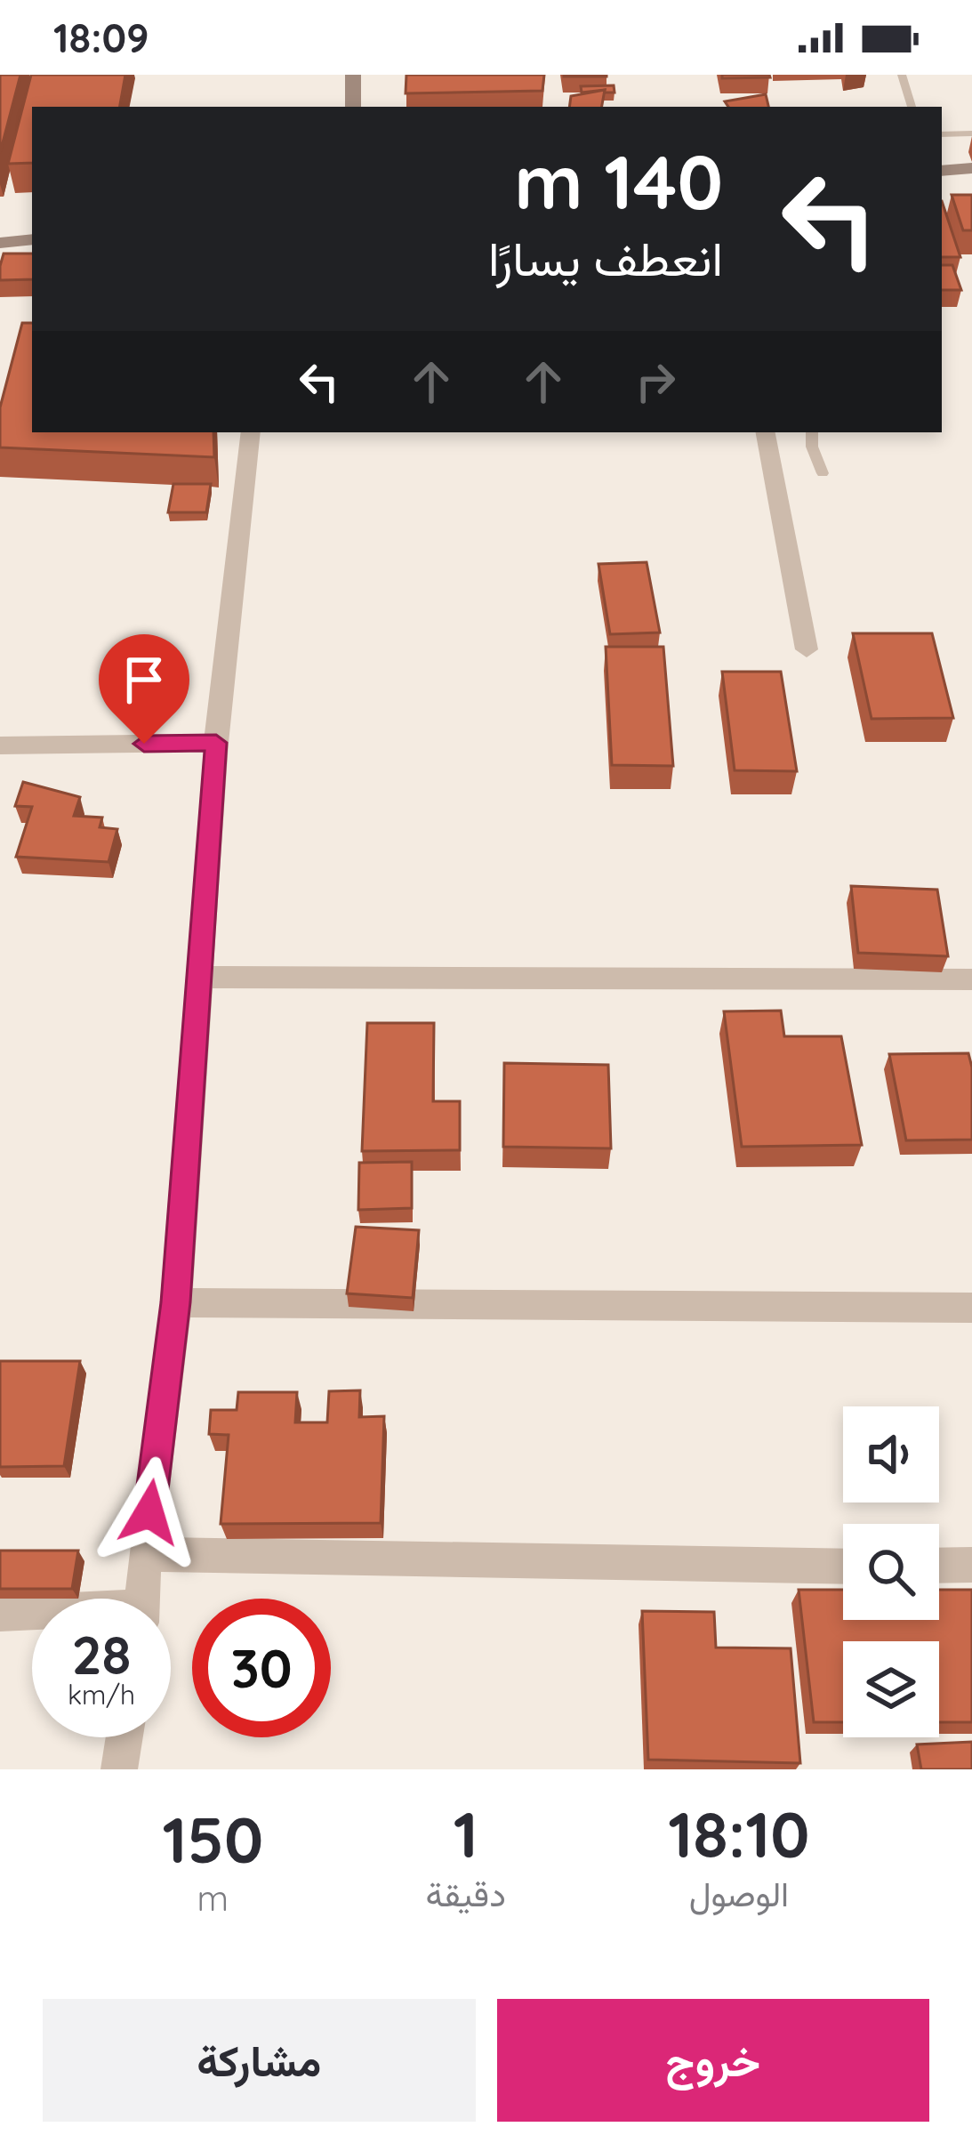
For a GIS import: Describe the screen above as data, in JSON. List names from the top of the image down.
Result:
{
  "page": {
    "status": "18:09",
    "turn": ["140 m", "انعطف يسارًا"],
    "speed": "28 km/h",
    "limit": "30",
    "eta": [
      "18:10",
      "الوصول",
      "1",
      "دقيقة",
      "150",
      "m"
    ],
    "buttons": ["خروج", "مشاركة"]
  }
}
